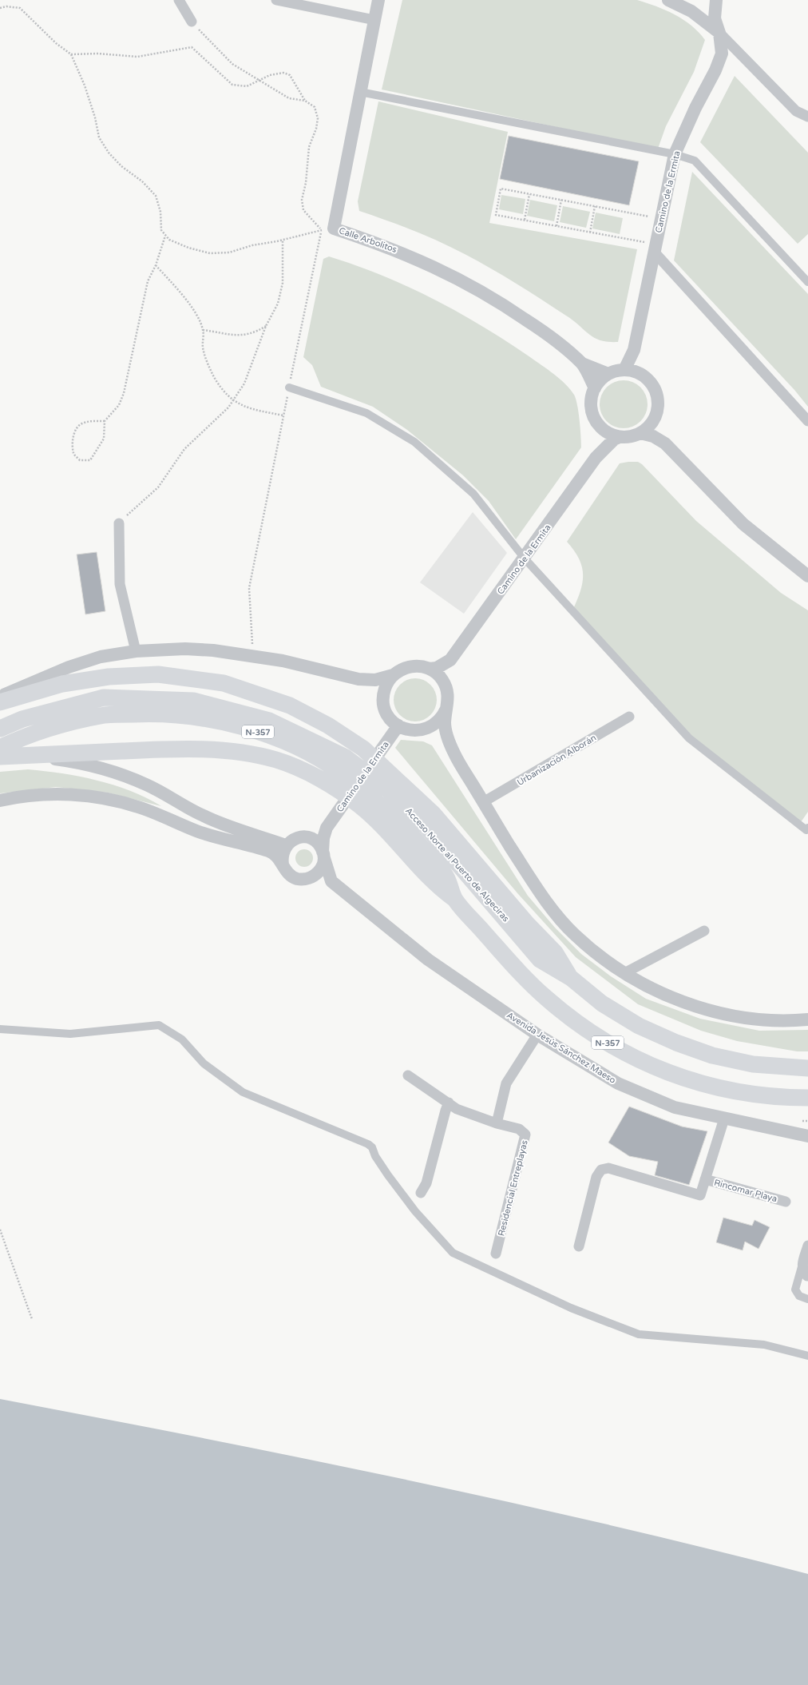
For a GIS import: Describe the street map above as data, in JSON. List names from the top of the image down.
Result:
{
  "streets": {
    "highway": ["N-357", "Acceso Norte al Puerto de Algeciras"],
    "street": [
      "Camino de la Ermita",
      "Calle Arbolitos",
      "Urbanización Alborán",
      "Avenida Jesús Sánchez Maeso",
      "Residencial Entreplayas",
      "Rincomar Playa"
    ]
  },
  "crossings": [
    ["Camino de la Ermita", "Calle Arbolitos"]
  ]
}
